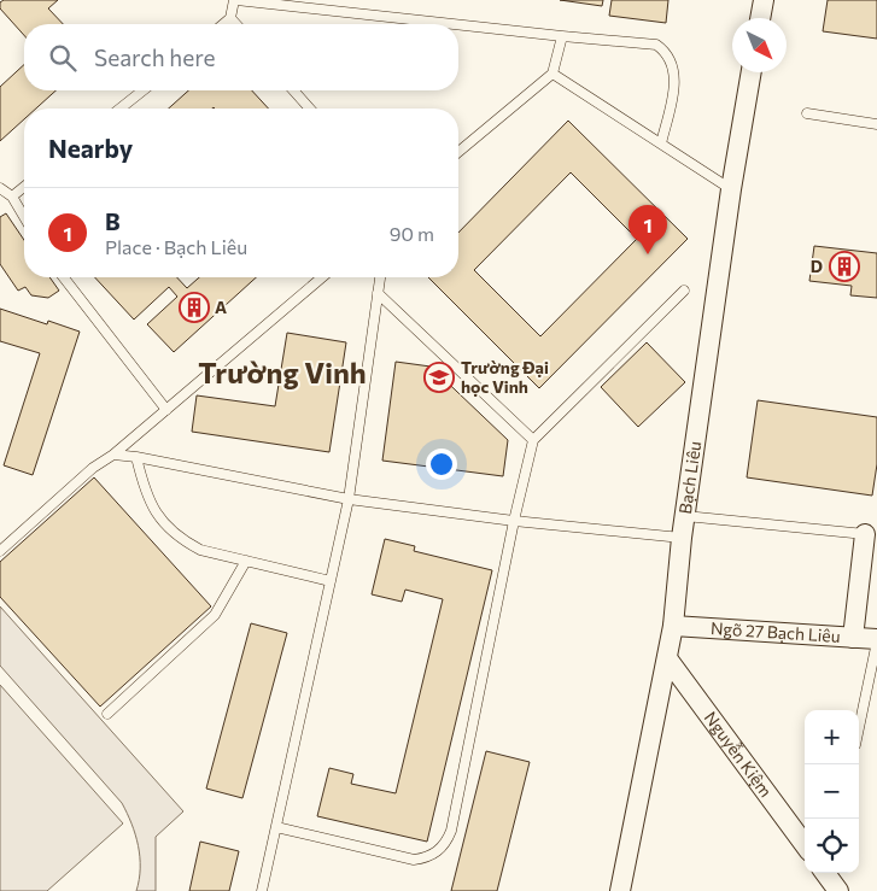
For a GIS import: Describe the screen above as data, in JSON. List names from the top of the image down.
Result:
{
  "streets": {
    "street": ["Bạch Liêu", "Ngõ 27 Bạch Liêu", "Nguyễn Kiệm"]
  },
  "crossings": [
    ["Bạch Liêu", "Ngõ 27 Bạch Liêu"],
    ["Bạch Liêu", "Nguyễn Kiệm"]
  ],
  "districts": ["Trường Vinh"],
  "places": {
    "building": ["D", "A"],
    "school or university": ["Trường Đại học Vinh"]
  },
  "north": "bottom right",
  "page": {
    "search": "Search here",
    "heading": "Nearby",
    "list": [
      {
        "mark": "1",
        "name": "B",
        "note": "Place · Bạch Liêu",
        "value": "90 m"
      }
    ],
    "pins": "1",
    "map_buttons": ["+", "−"]
  }
}
